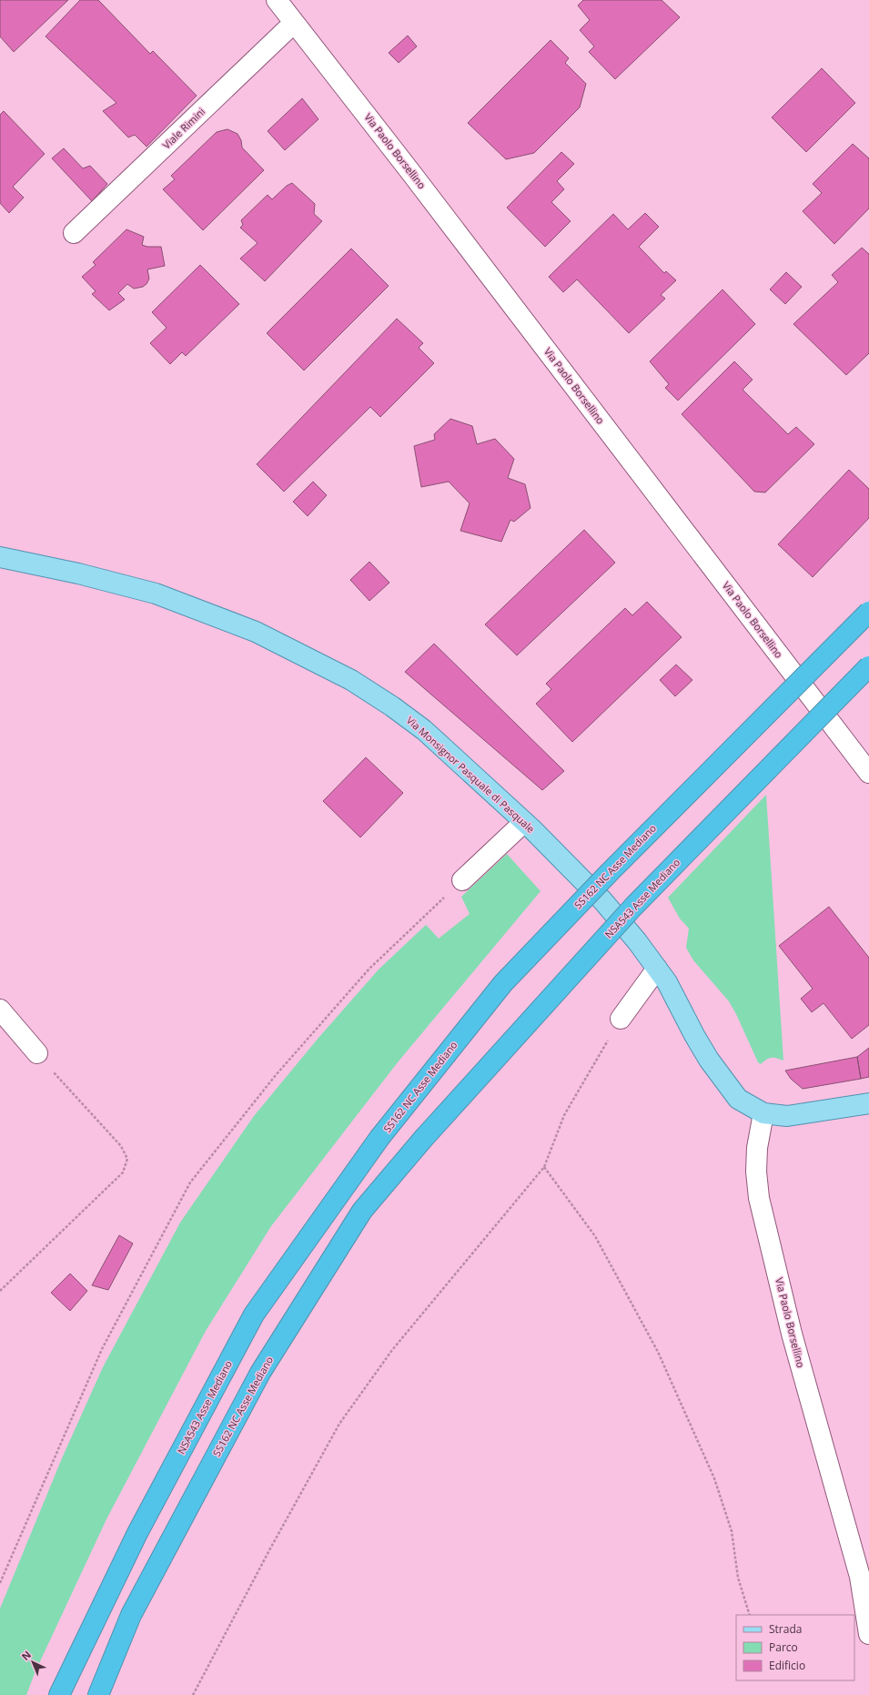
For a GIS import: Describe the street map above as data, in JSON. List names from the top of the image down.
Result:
{
  "streets": {
    "highway": ["SS162 NC Asse Mediano", "NSA543 Asse Mediano"],
    "main road": ["Via Monsignor Pasquale di Pasquale"],
    "street": ["Viale Rimini", "Via Paolo Borsellino"]
  },
  "crossings": [
    ["Viale Rimini", "Via Paolo Borsellino"],
    ["Via Paolo Borsellino", "Via Monsignor Pasquale di Pasquale"],
    ["SS162 NC Asse Mediano", "NSA543 Asse Mediano"]
  ],
  "legend": ["Strada", "Parco", "Edificio"],
  "north": "top left"
}
